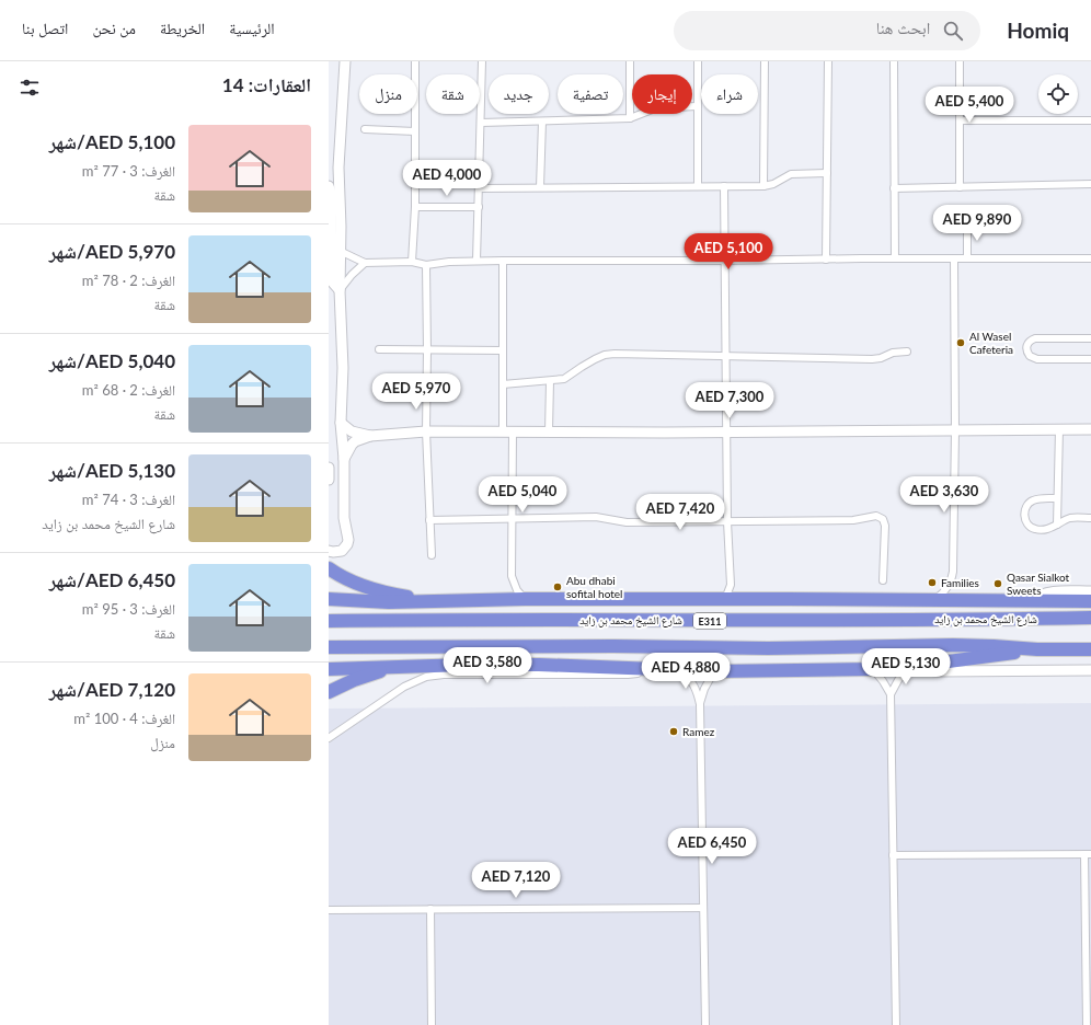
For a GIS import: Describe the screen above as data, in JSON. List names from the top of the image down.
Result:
{
  "streets": {
    "highway": ["شارع الشيخ محمد بن زايد", "E311"]
  },
  "places": [
    "Al Wasel Cafeteria",
    "Families",
    "Qasar Sialkot Sweets",
    "Abu dhabi sofital hotel",
    "Ramez"
  ],
  "page": {
    "header": "Homiq",
    "search": "ابحث هنا",
    "nav": [
      "الرئيسية",
      "الخريطة",
      "من نحن",
      "اتصل بنا"
    ],
    "heading": "العقارات: 14",
    "chip": [
      "شراء",
      "إيجار",
      "تصفية",
      "جديد",
      "شقة",
      "منزل"
    ],
    "price": [
      "AED 5,400",
      "AED 4,000",
      "AED 9,890",
      "AED 5,100",
      "AED 5,970",
      "AED 7,300",
      "AED 5,040",
      "AED 3,630",
      "AED 7,420",
      "AED 3,580",
      "AED 5,130",
      "AED 4,880",
      "AED 6,450",
      "AED 7,120"
    ],
    "list": [
      {
        "name": "AED 5,100/شهر",
        "note": "الغرف: 3 · 77 m² · شقة"
      },
      {
        "name": "AED 5,970/شهر",
        "note": "الغرف: 2 · 78 m² · شقة"
      },
      {
        "name": "AED 5,040/شهر",
        "note": "الغرف: 2 · 68 m² · شقة"
      },
      {
        "name": "AED 5,130/شهر",
        "note": "الغرف: 3 · 74 m² · شارع الشيخ محمد بن زايد"
      },
      {
        "name": "AED 6,450/شهر",
        "note": "الغرف: 3 · 95 m² · شقة"
      },
      {
        "name": "AED 7,120/شهر",
        "note": "الغرف: 4 · 100 m² · منزل"
      }
    ]
  }
}
